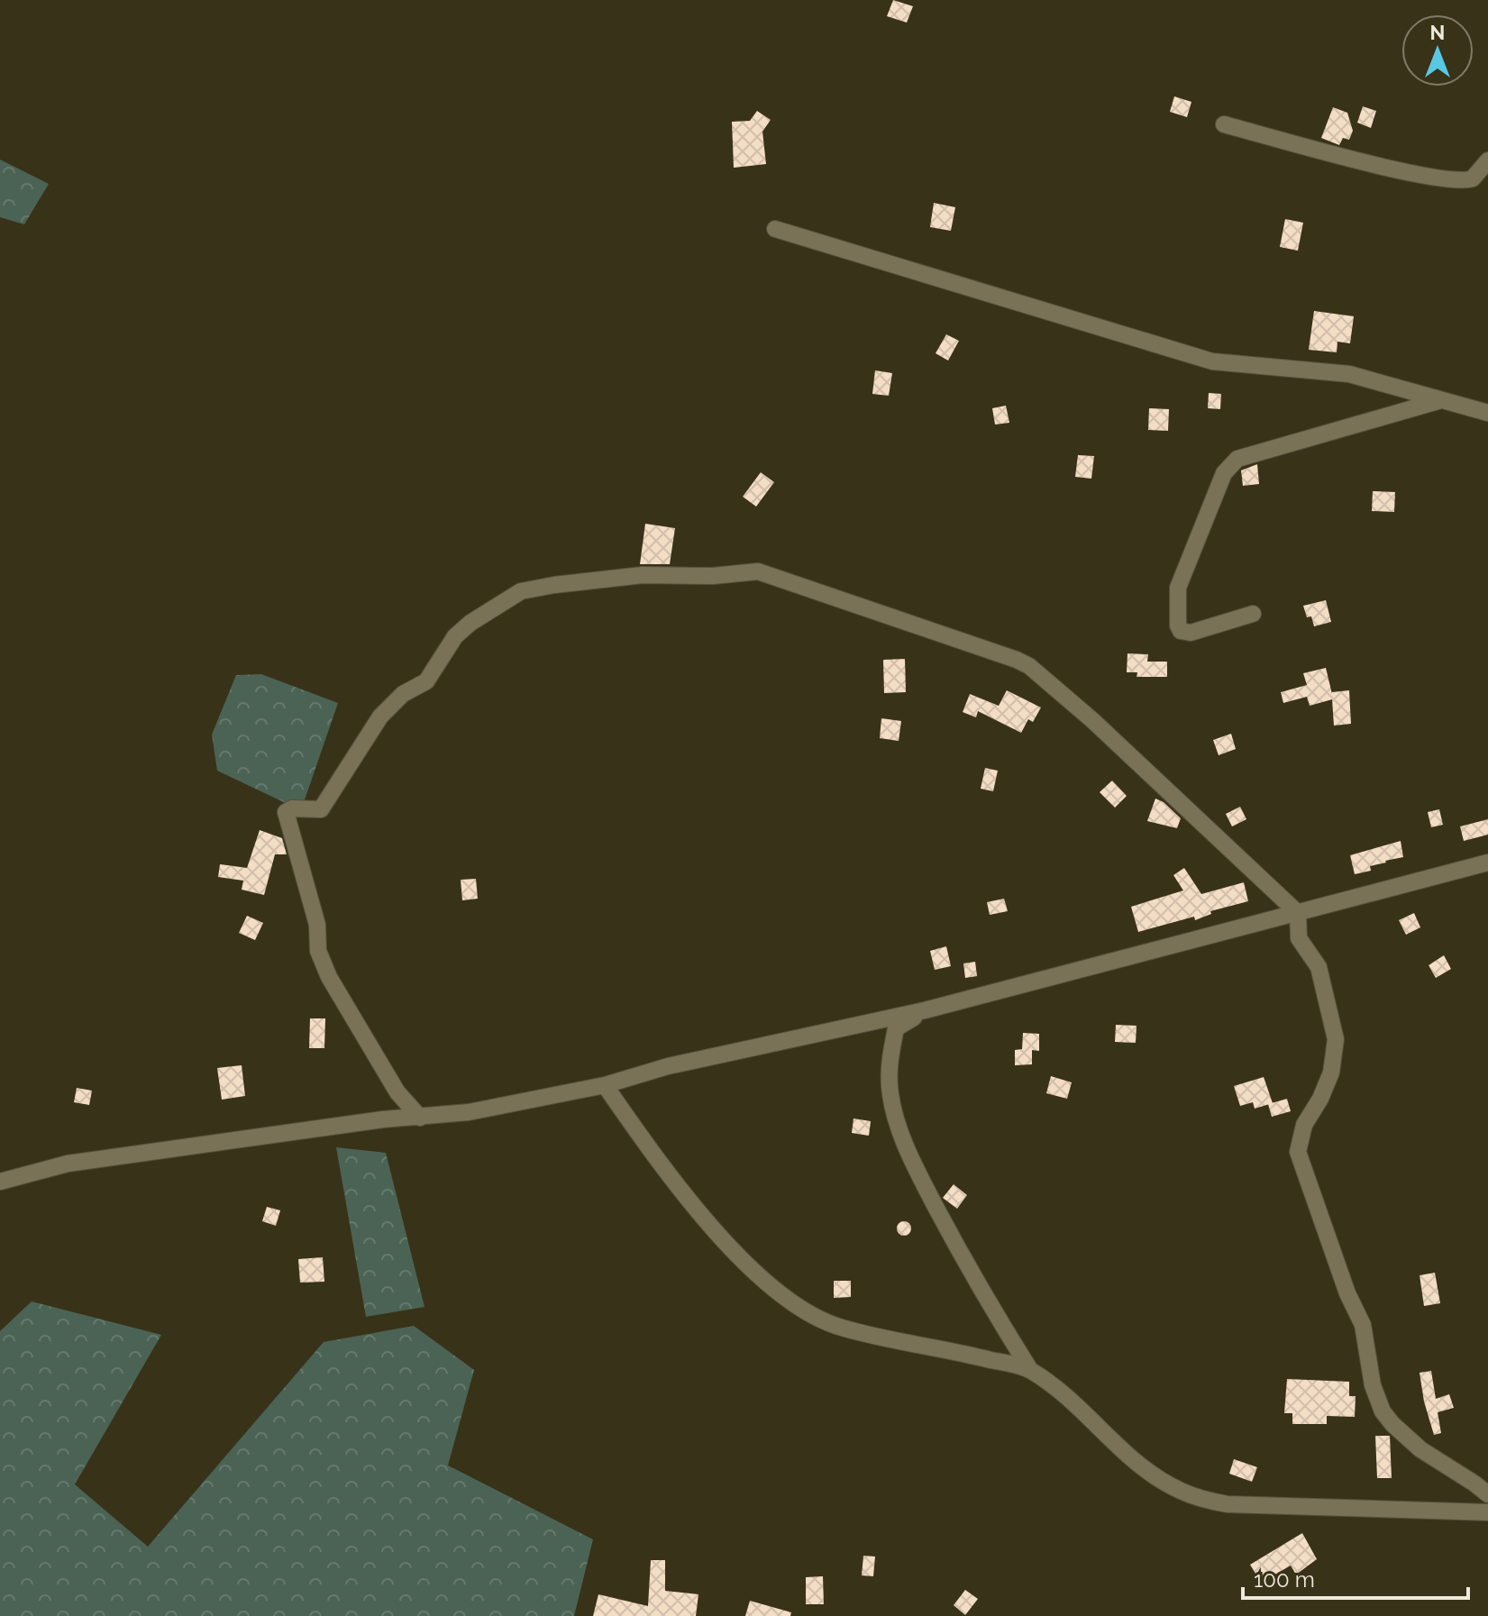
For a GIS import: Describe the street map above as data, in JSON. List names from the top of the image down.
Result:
{
  "scale_bar": "100 m",
  "north": "top"
}
